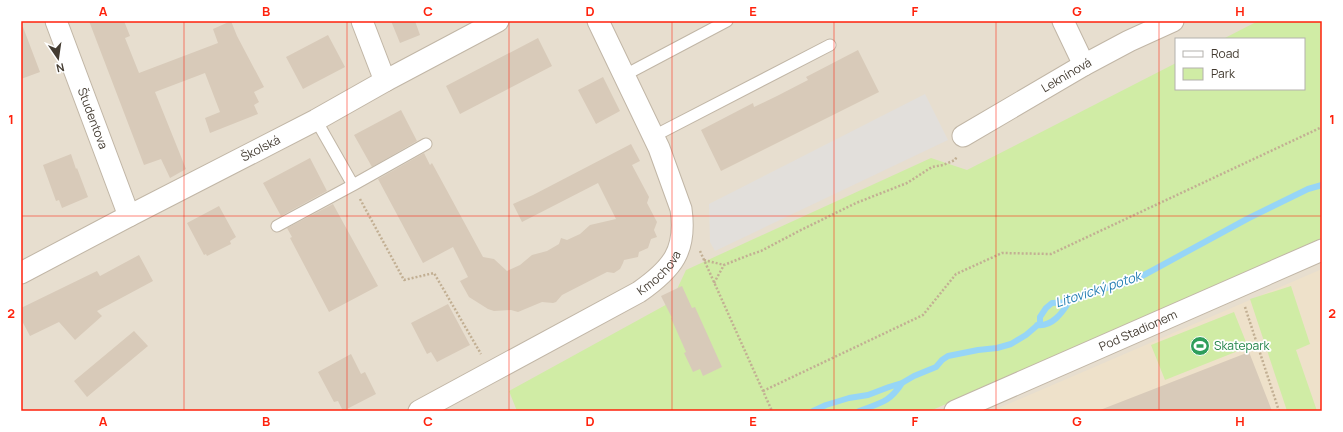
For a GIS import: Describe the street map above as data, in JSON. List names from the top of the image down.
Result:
{
  "streets": {
    "street": [
      "Leknínová",
      "Študentova",
      "Školská",
      "Kmochova",
      "Pod Stadionem"
    ]
  },
  "crossings": [
    ["Študentova", "Školská"]
  ],
  "water": ["Litovický potok"],
  "places": {
    "sports": ["Skatepark"]
  },
  "legend": ["Road", "Park"],
  "north": "bottom",
  "grid": {
    "columns": [
      "A",
      "B",
      "C",
      "D",
      "E",
      "F",
      "G",
      "H"
    ],
    "rows": ["1", "2"]
  }
}
